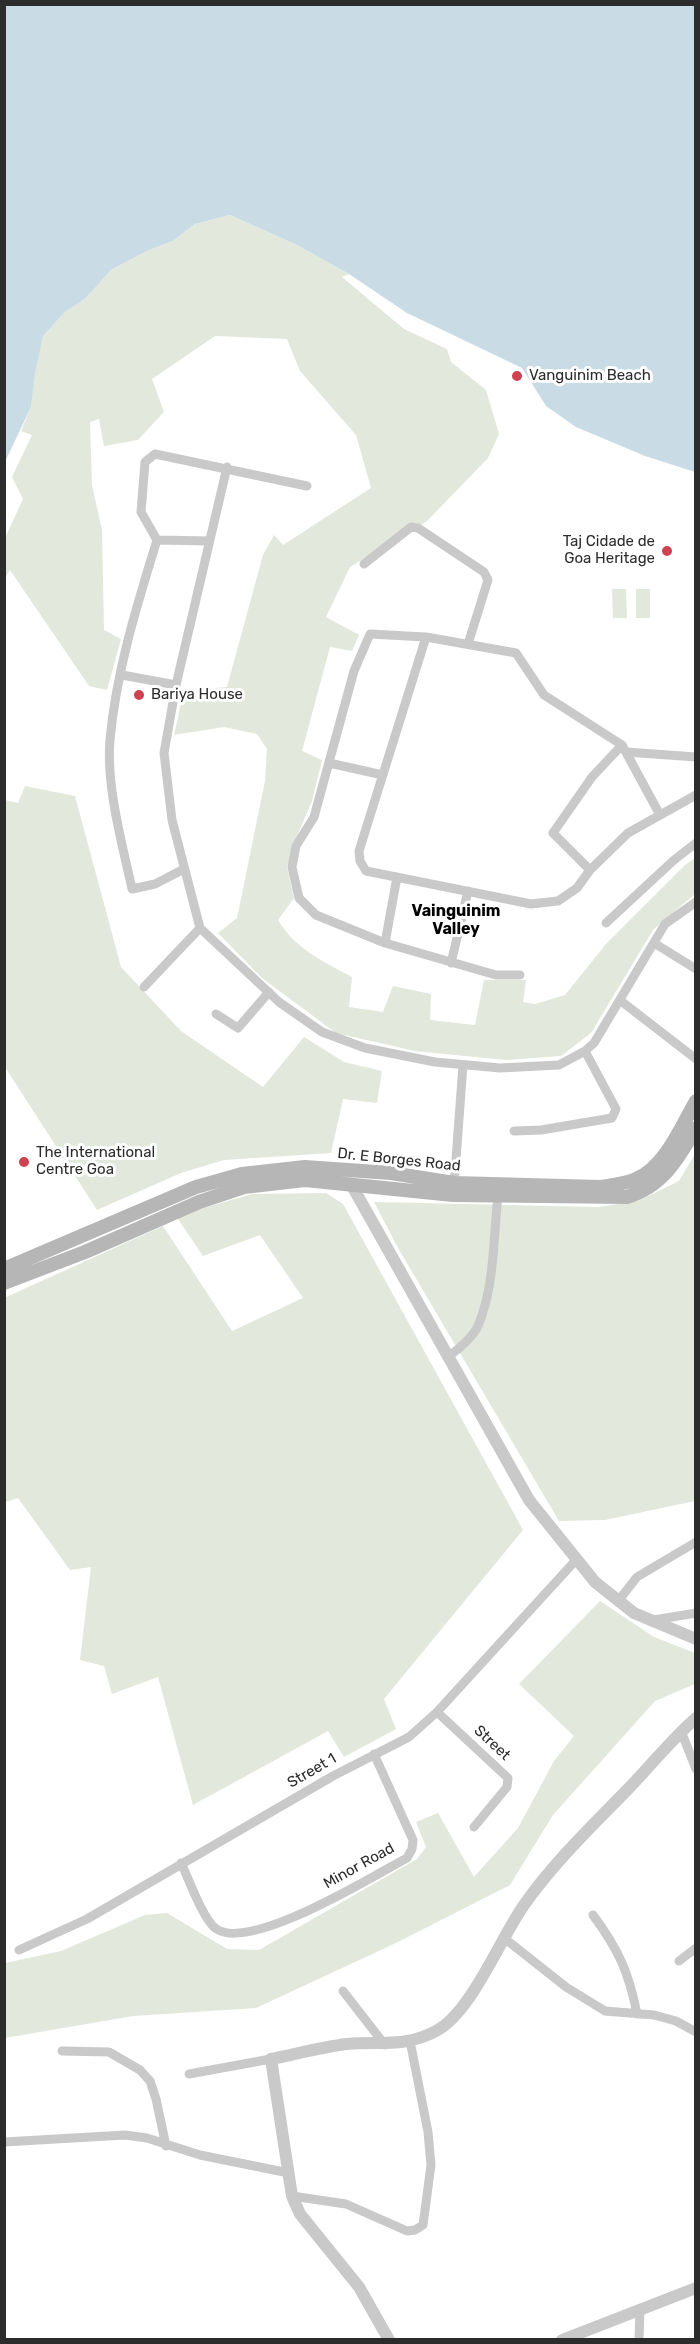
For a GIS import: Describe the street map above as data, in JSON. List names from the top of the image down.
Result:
{
  "streets": {
    "main road": ["Dr. E Borges Road"],
    "street": ["Street", "Street 1", "Minor Road"]
  },
  "crossings": [
    ["Street", "Street 1"],
    ["Street 1", "Minor Road"]
  ],
  "districts": ["Vainguinim Valley"],
  "places": [
    "Vanguinim Beach",
    "Taj Cidade de Goa Heritage",
    "Bariya House",
    "The International Centre Goa"
  ]
}
